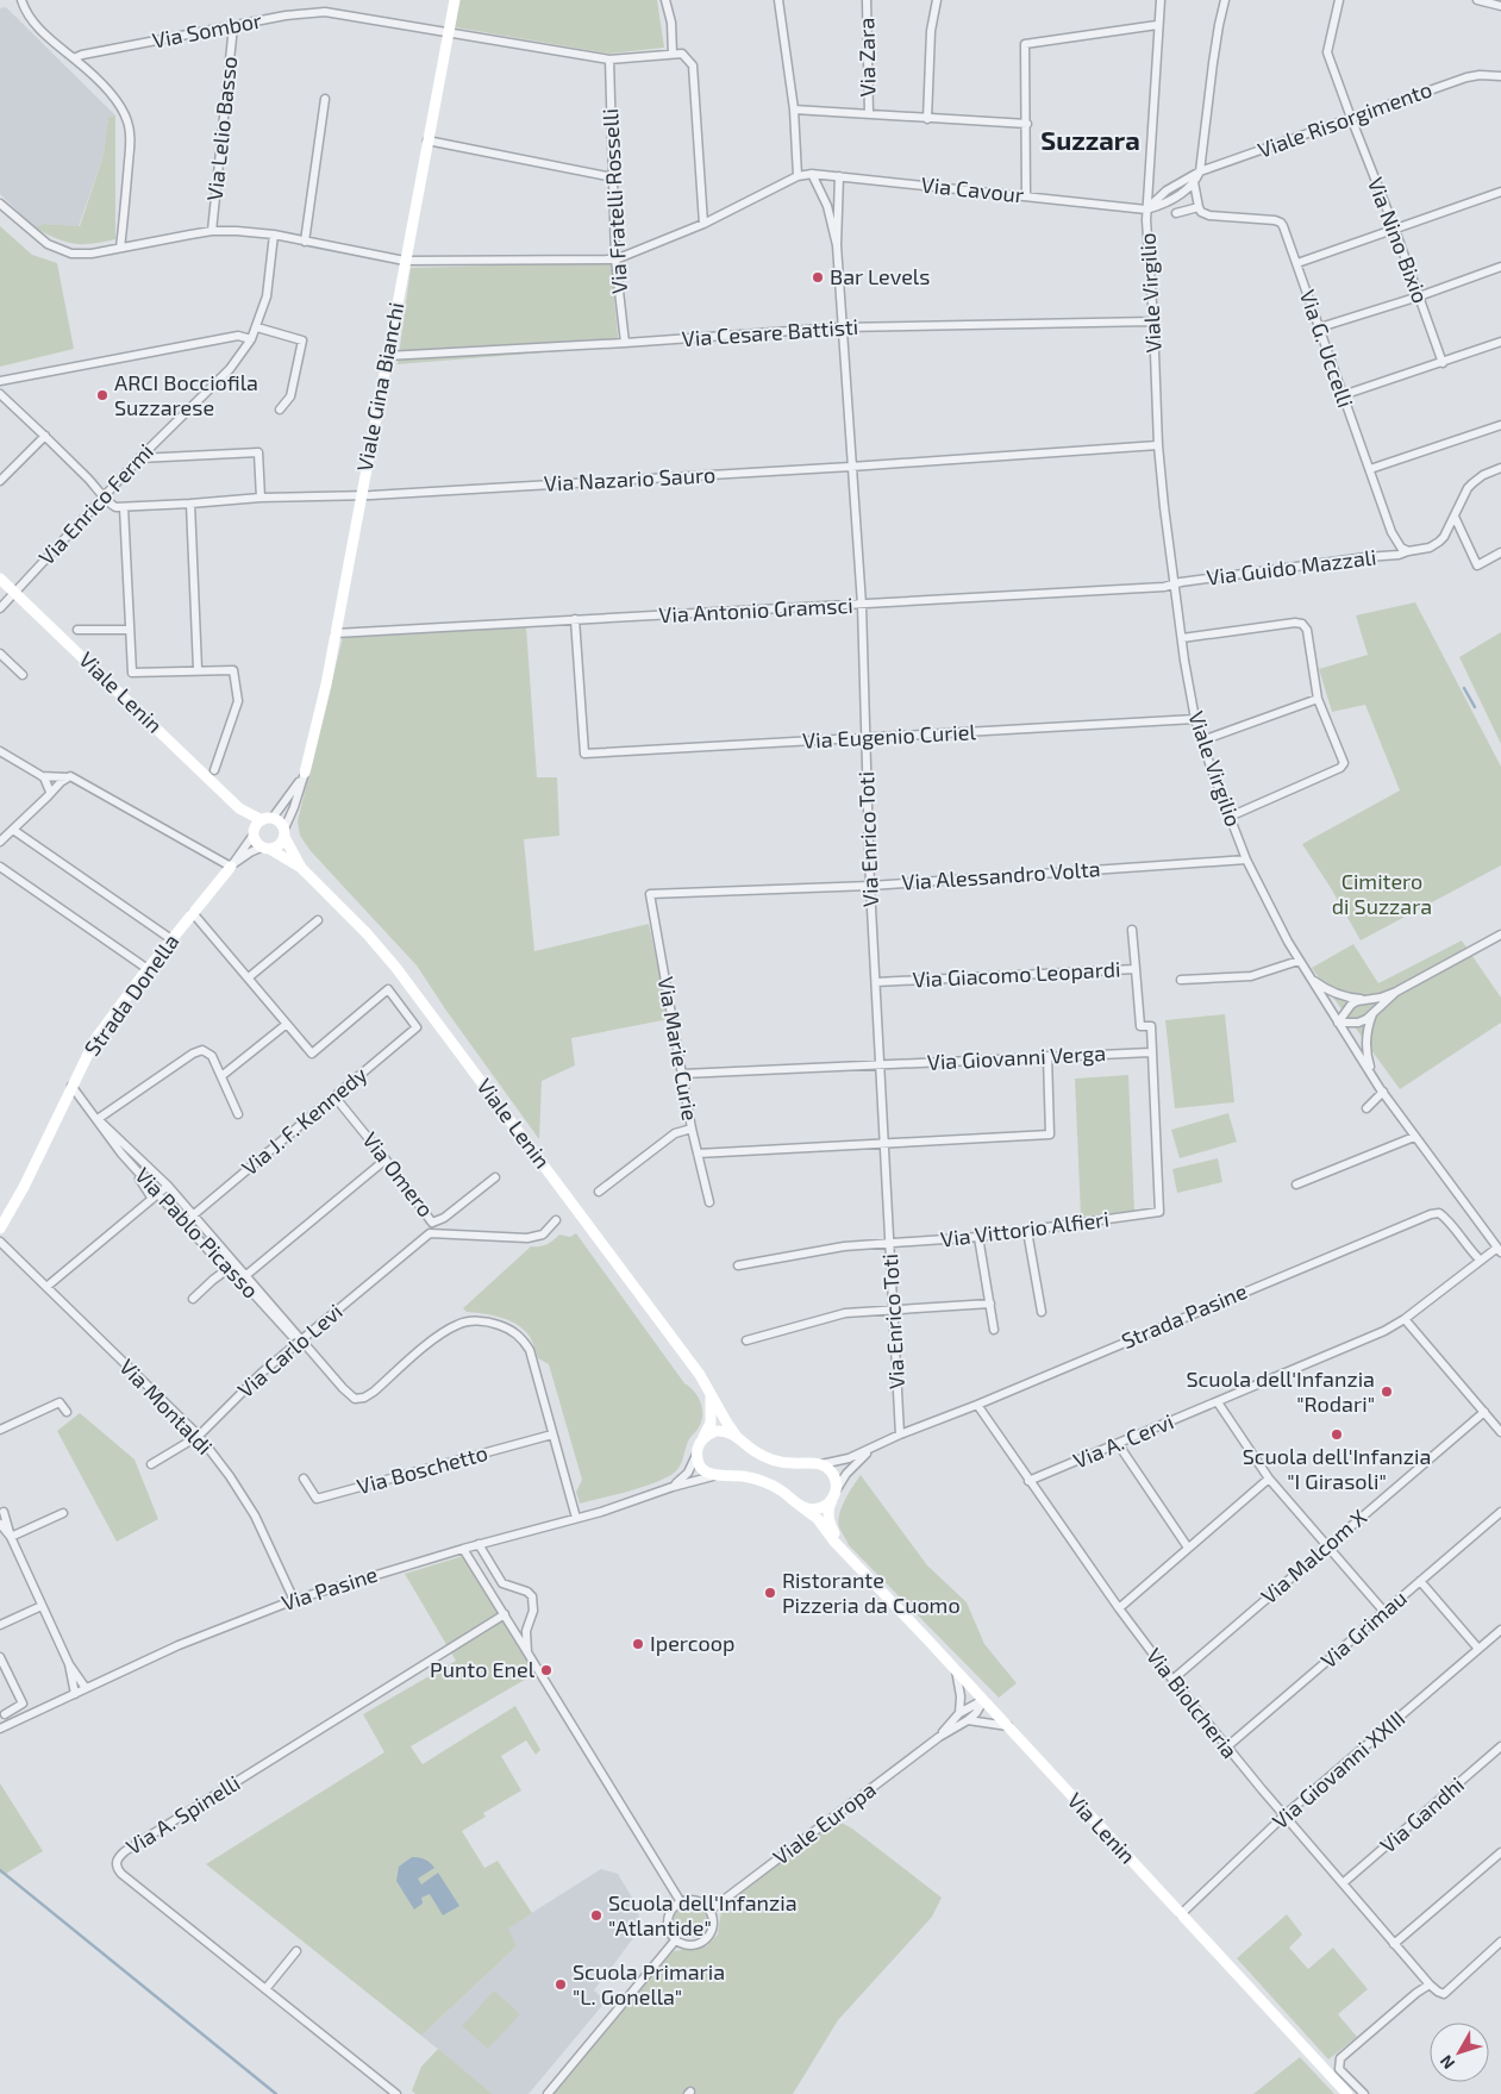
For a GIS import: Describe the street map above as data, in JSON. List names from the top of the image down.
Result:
{
  "streets": {
    "main road": [
      "Viale Gina Bianchi",
      "Viale Lenin",
      "Strada Donella",
      "Via Lenin"
    ],
    "street": [
      "Via Sombor",
      "Via Zara",
      "Viale Risorgimento",
      "Via Lelio Basso",
      "Via Cavour",
      "Via Fratelli Rosselli",
      "Via Nino Bixio",
      "Viale Virgilio",
      "Via Cesare Battisti",
      "Via G. Uccelli",
      "Via Nazario Sauro",
      "Via Enrico Fermi",
      "Via Guido Mazzali",
      "Via Antonio Gramsci",
      "Via Eugenio Curiel",
      "Via Enrico Toti",
      "Via Alessandro Volta",
      "Via Giacomo Leopardi",
      "Via Marie Curie",
      "Via Giovanni Verga",
      "Via J. F. Kennedy",
      "Via Omero",
      "Via Vittorio Alfieri",
      "Via Pablo Picasso",
      "Strada Pasine",
      "Via Carlo Levi",
      "Via Montaldi",
      "Via A. Cervi",
      "Via Boschetto",
      "Via Malcom X",
      "Via Pasine",
      "Via Grimau",
      "Via Biolcheria",
      "Via Giovanni XXIII",
      "Via A. Spinelli",
      "Via Gandhi",
      "Viale Europa"
    ]
  },
  "crossings": [
    ["Via Sombor", "Via Lelio Basso"],
    ["Via Sombor", "Via Fratelli Rosselli"],
    ["Via Sombor", "Viale Gina Bianchi"],
    ["Viale Risorgimento", "Via Cavour"],
    ["Viale Risorgimento", "Via Nino Bixio"],
    ["Viale Risorgimento", "Viale Virgilio"],
    ["Via Cavour", "Via Fratelli Rosselli"],
    ["Via Cavour", "Viale Virgilio"],
    ["Via Cavour", "Via Enrico Toti"],
    ["Via Fratelli Rosselli", "Via Cesare Battisti"],
    ["Viale Virgilio", "Via Cesare Battisti"],
    ["Viale Virgilio", "Via Nazario Sauro"],
    ["Viale Virgilio", "Via Guido Mazzali"],
    ["Viale Virgilio", "Via Antonio Gramsci"],
    ["Viale Virgilio", "Via Eugenio Curiel"],
    ["Viale Virgilio", "Via Alessandro Volta"],
    ["Viale Virgilio", "Via A. Cervi"],
    ["Via Cesare Battisti", "Viale Gina Bianchi"],
    ["Via Cesare Battisti", "Via Enrico Toti"],
    ["Via G. Uccelli", "Via Guido Mazzali"],
    ["Viale Gina Bianchi", "Via Nazario Sauro"],
    ["Viale Gina Bianchi", "Via Antonio Gramsci"],
    ["Via Nazario Sauro", "Via Enrico Fermi"],
    ["Via Nazario Sauro", "Via Enrico Toti"],
    ["Via Enrico Fermi", "Viale Lenin"],
    ["Via Guido Mazzali", "Via Antonio Gramsci"],
    ["Via Antonio Gramsci", "Via Eugenio Curiel"],
    ["Via Antonio Gramsci", "Via Enrico Toti"],
    ["Via Eugenio Curiel", "Via Enrico Toti"],
    ["Via Enrico Toti", "Via Alessandro Volta"],
    ["Via Enrico Toti", "Via Giacomo Leopardi"],
    ["Via Enrico Toti", "Via Giovanni Verga"],
    ["Via Enrico Toti", "Via Vittorio Alfieri"],
    ["Via Enrico Toti", "Strada Pasine"],
    ["Via Alessandro Volta", "Via Marie Curie"],
    ["Via Giacomo Leopardi", "Via Giovanni Verga"],
    ["Via Giacomo Leopardi", "Via Vittorio Alfieri"],
    ["Strada Donella", "Via Pablo Picasso"],
    ["Via Marie Curie", "Via Giovanni Verga"],
    ["Via Giovanni Verga", "Via Vittorio Alfieri"],
    ["Via J. F. Kennedy", "Via Omero"],
    ["Via J. F. Kennedy", "Via Pablo Picasso"],
    ["Via Omero", "Via Carlo Levi"],
    ["Via Pablo Picasso", "Via Carlo Levi"],
    ["Via Pablo Picasso", "Via Boschetto"],
    ["Via Pablo Picasso", "Via Pasine"],
    ["Strada Pasine", "Via A. Cervi"],
    ["Strada Pasine", "Via Biolcheria"],
    ["Via Carlo Levi", "Via Montaldi"],
    ["Via Montaldi", "Via Pasine"],
    ["Via A. Cervi", "Via Biolcheria"],
    ["Via Malcom X", "Via Biolcheria"],
    ["Via Pasine", "Via Lenin"],
    ["Via Grimau", "Via Biolcheria"],
    ["Via Biolcheria", "Via Giovanni XXIII"],
    ["Via Biolcheria", "Via Gandhi"],
    ["Via Giovanni XXIII", "Via Lenin"]
  ],
  "districts": ["Suzzara"],
  "parks": ["Cimitero di Suzzara"],
  "places": [
    "Bar Levels",
    "ARCI Bocciofila Suzzarese",
    "Scuola dell'Infanzia \"Rodari\"",
    "Scuola dell'Infanzia \"I Girasoli\"",
    "Ristorante Pizzeria da Cuomo",
    "Ipercoop",
    "Punto Enel",
    "Scuola dell'Infanzia \"Atlantide\"",
    "Scuola Primaria \"L. Gonella\""
  ],
  "north": "bottom left"
}
